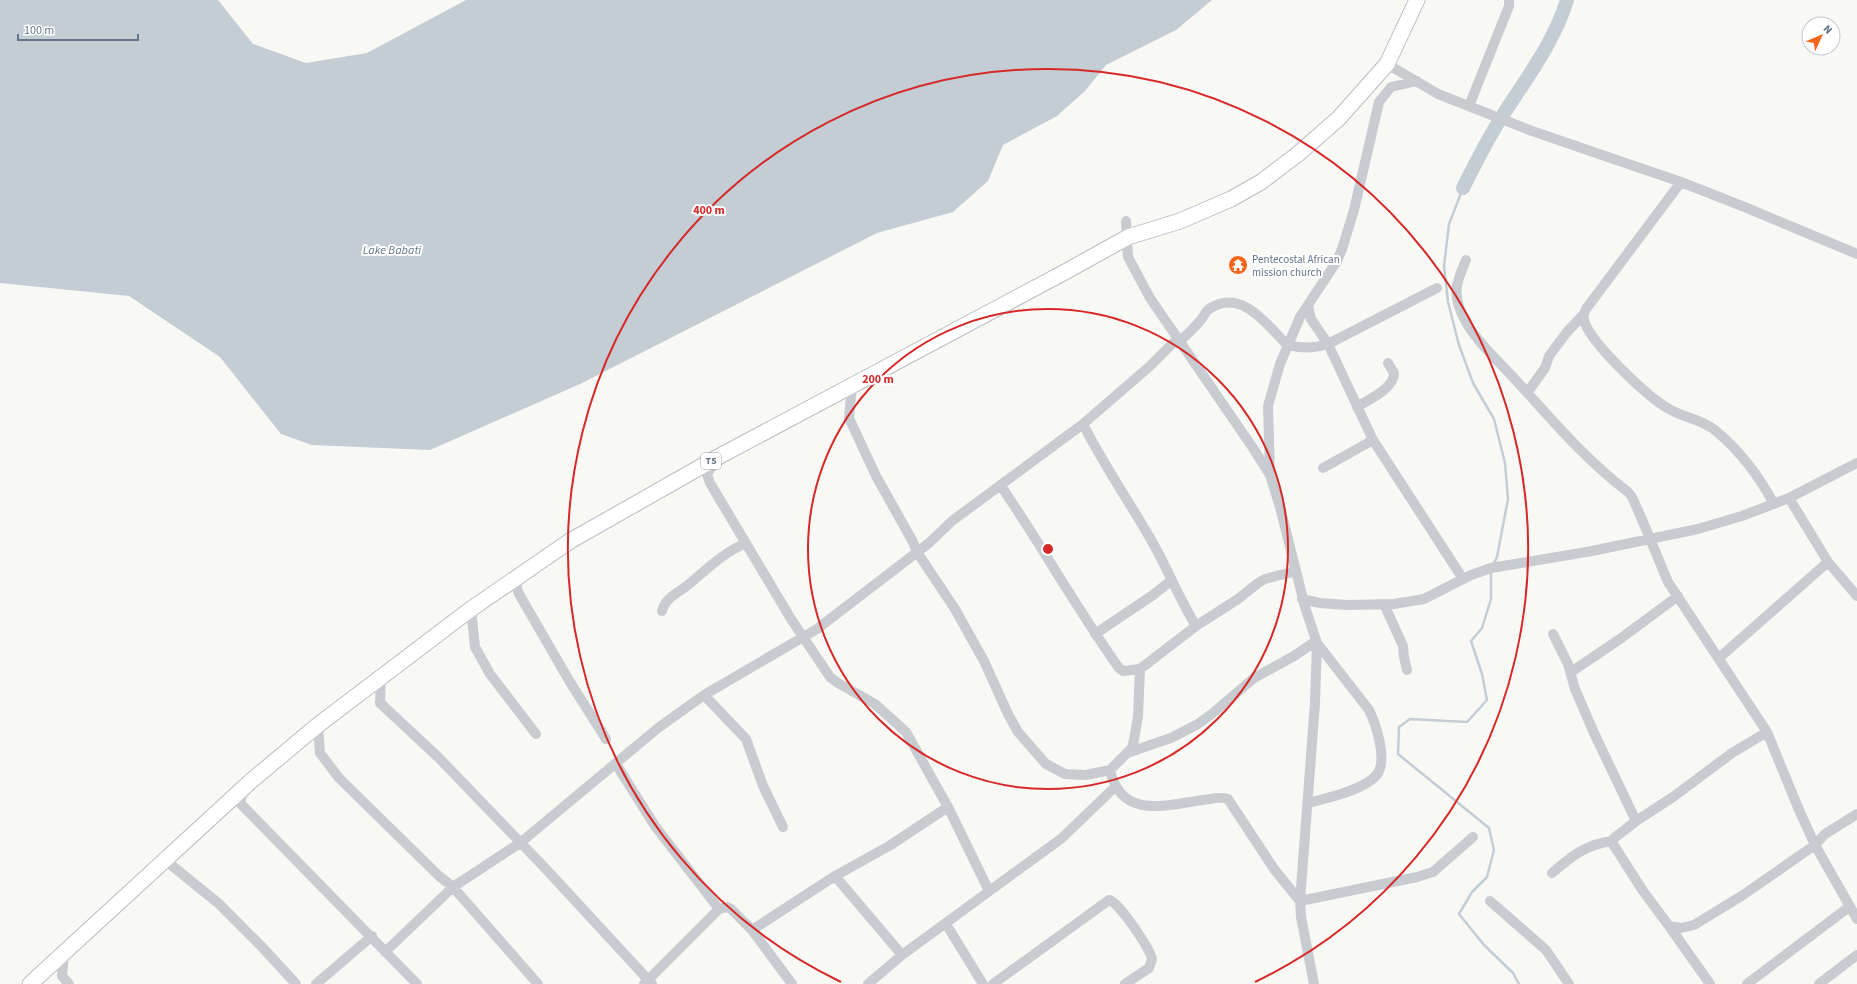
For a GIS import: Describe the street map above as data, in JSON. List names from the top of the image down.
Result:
{
  "streets": {
    "highway": ["T5"]
  },
  "water": ["Lake Babati"],
  "places": {
    "temple": ["Pentecostal African mission church"]
  },
  "scale_bar": "100 m",
  "north": "top right",
  "rings": ["400 m", "200 m"]
}
